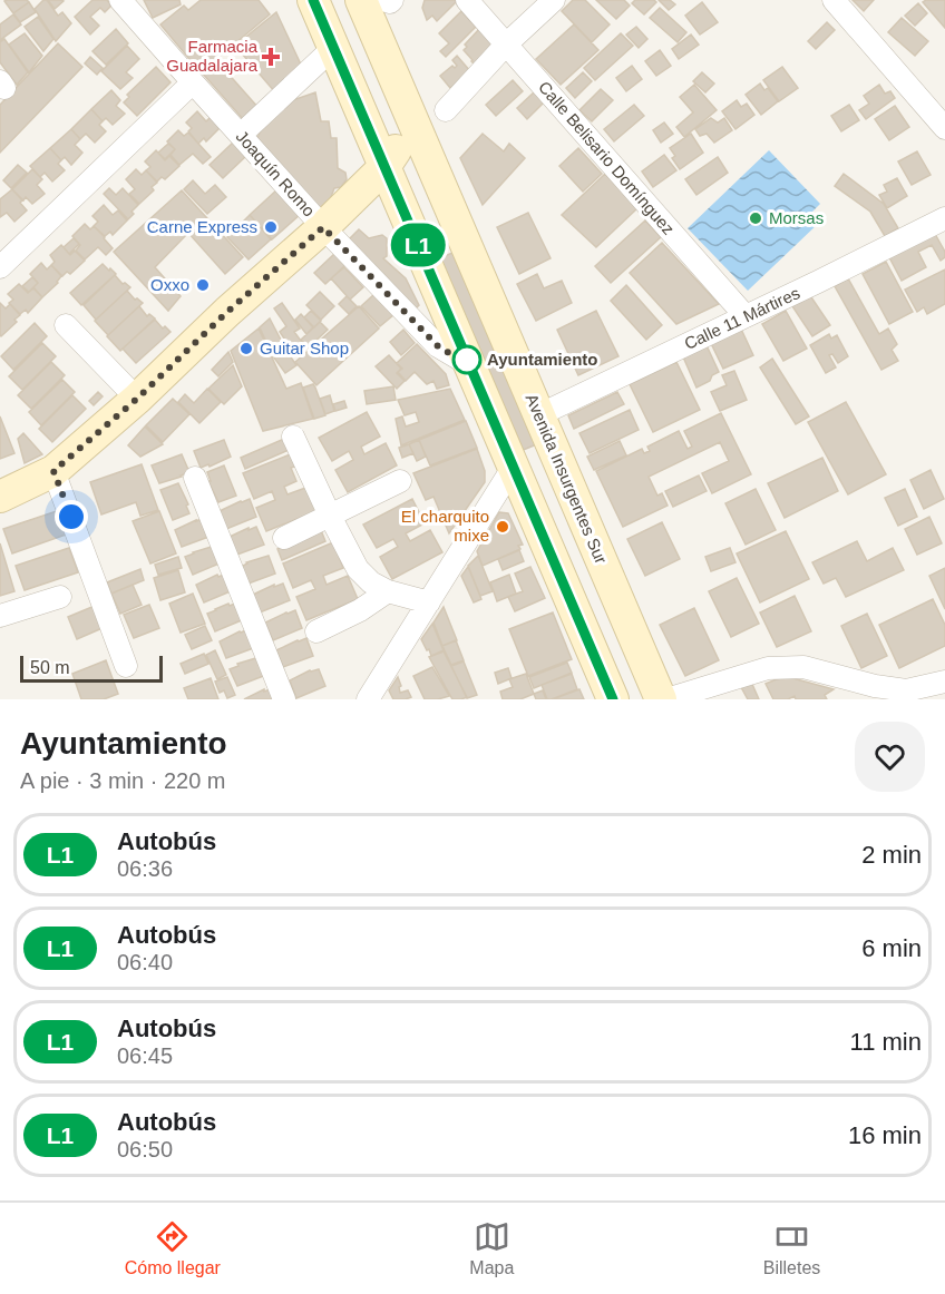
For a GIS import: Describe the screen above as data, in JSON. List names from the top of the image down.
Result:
{
  "streets": {
    "main road": ["Avenida Insurgentes Sur"],
    "street": ["Calle Belisario Domínguez", "Joaquín Romo", "Calle 11 Mártires"]
  },
  "crossings": [
    ["Calle Belisario Domínguez", "Calle 11 Mártires"],
    ["Calle 11 Mártires", "Avenida Insurgentes Sur"]
  ],
  "places": {
    "health": ["Farmacia Guadalajara"],
    "other": [
      "Morsas",
      "Carne Express",
      "Oxxo",
      "Guitar Shop",
      "Ayuntamiento",
      "El charquito mixe"
    ]
  },
  "lines": ["bus line L1"],
  "scale_bar": "50 m",
  "page": {
    "on_map": "L1",
    "scale": "50 m",
    "heading": ["Ayuntamiento", "A pie · 3 min · 220 m"],
    "list": [
      {
        "mark": "L1",
        "name": "Autobús",
        "note": "06:36",
        "value": "2 min"
      },
      {
        "mark": "L1",
        "name": "Autobús",
        "note": "06:40",
        "value": "6 min"
      },
      {
        "mark": "L1",
        "name": "Autobús",
        "note": "06:45",
        "value": "11 min"
      },
      {
        "mark": "L1",
        "name": "Autobús",
        "note": "06:50",
        "value": "16 min"
      }
    ],
    "tabs": ["Cómo llegar", "Mapa", "Billetes"]
  }
}
